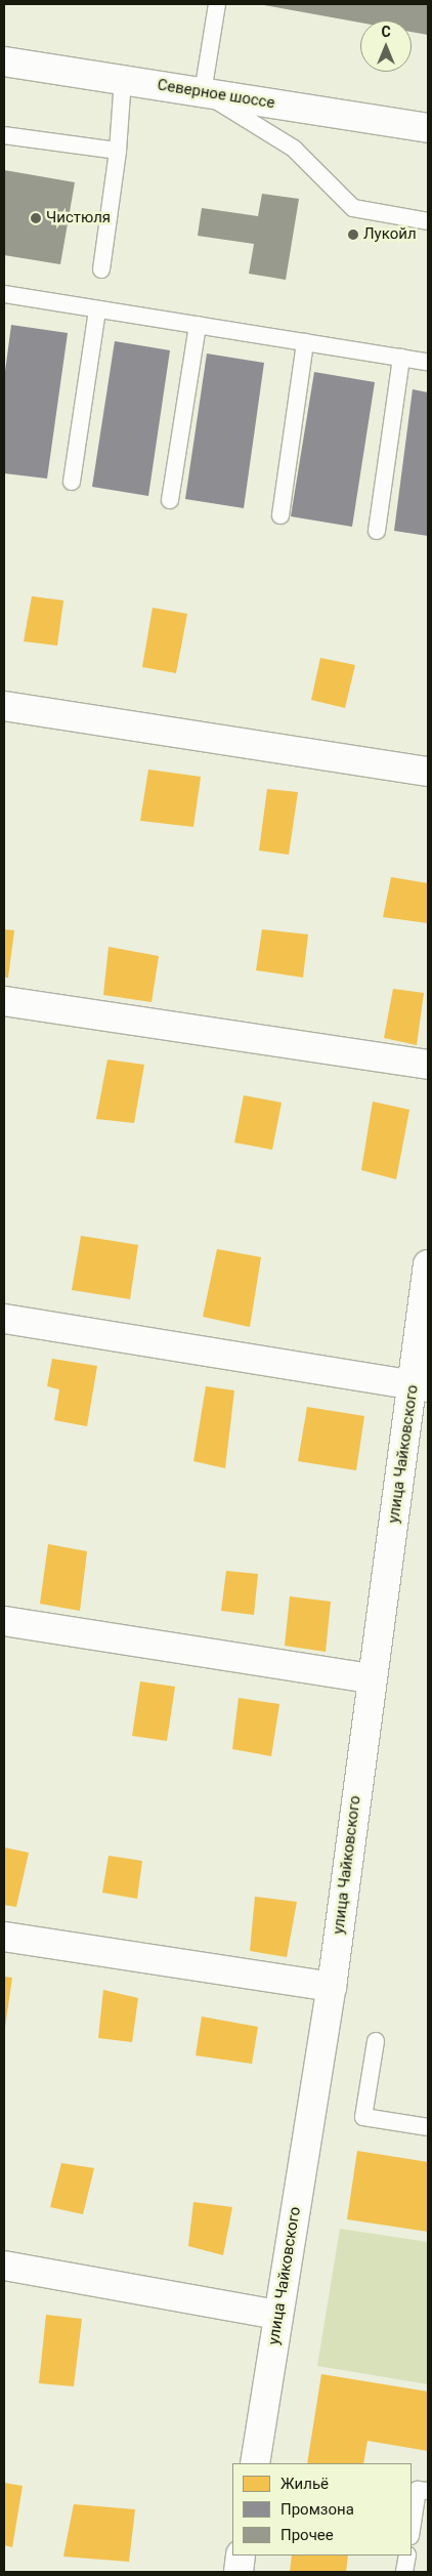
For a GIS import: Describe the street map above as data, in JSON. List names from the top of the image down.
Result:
{
  "streets": {
    "street": ["Северное шоссе", "улица Чайковского"]
  },
  "places": ["Чистюля", "Лукойл"],
  "legend": ["Жильё", "Промзона", "Прочее"],
  "north": "top"
}
